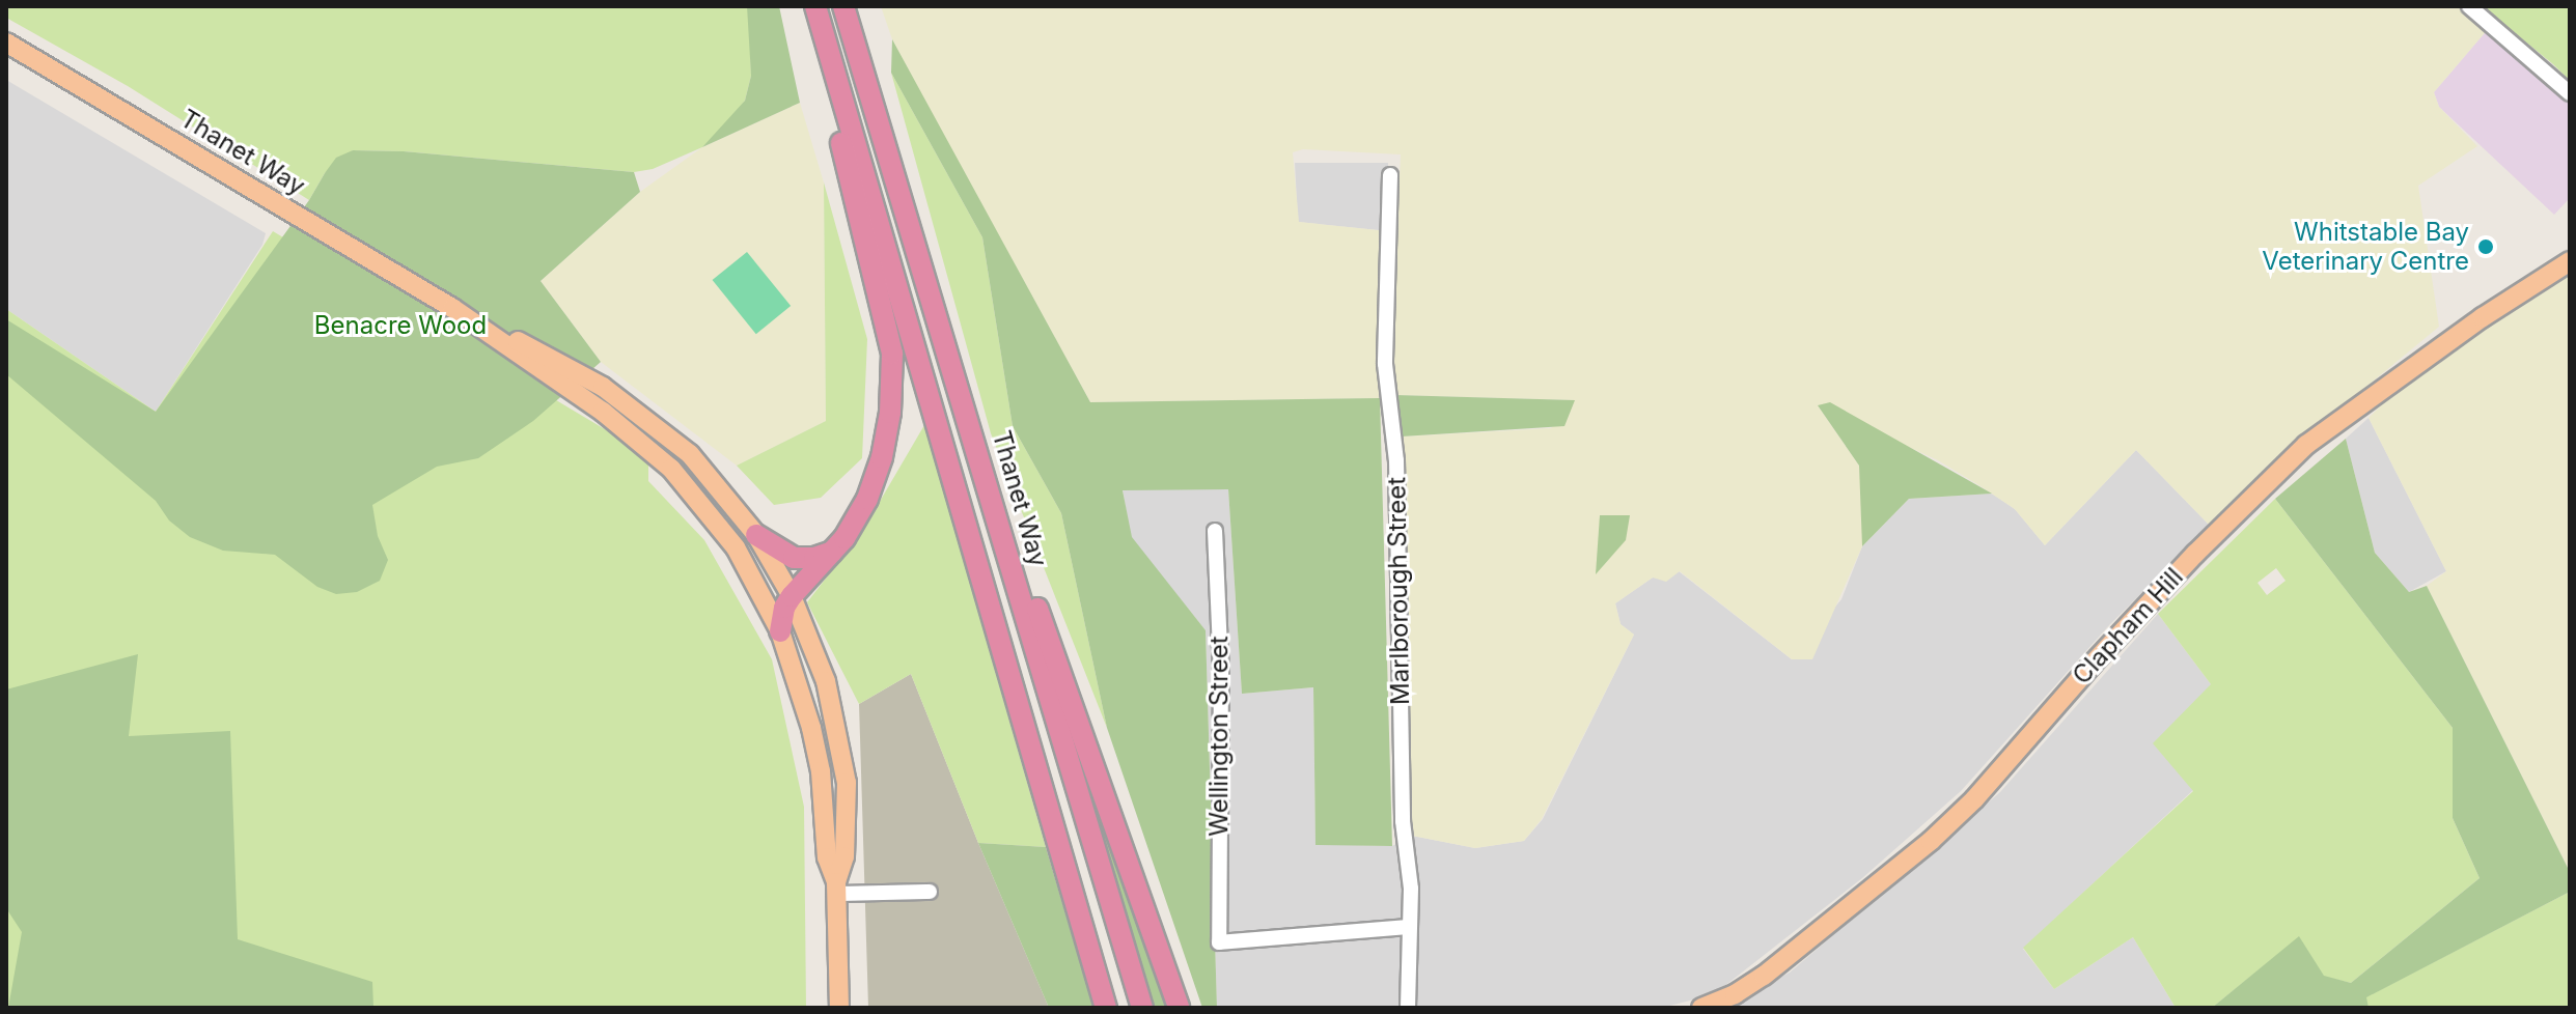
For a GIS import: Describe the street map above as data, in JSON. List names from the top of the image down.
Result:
{
  "streets": {
    "highway": ["Thanet Way"],
    "main road": ["Clapham Hill"],
    "street": ["Marlborough Street", "Wellington Street"]
  },
  "crossings": [
    ["Marlborough Street", "Wellington Street"]
  ],
  "parks": ["Benacre Wood"],
  "places": ["Whitstable Bay Veterinary Centre"]
}
